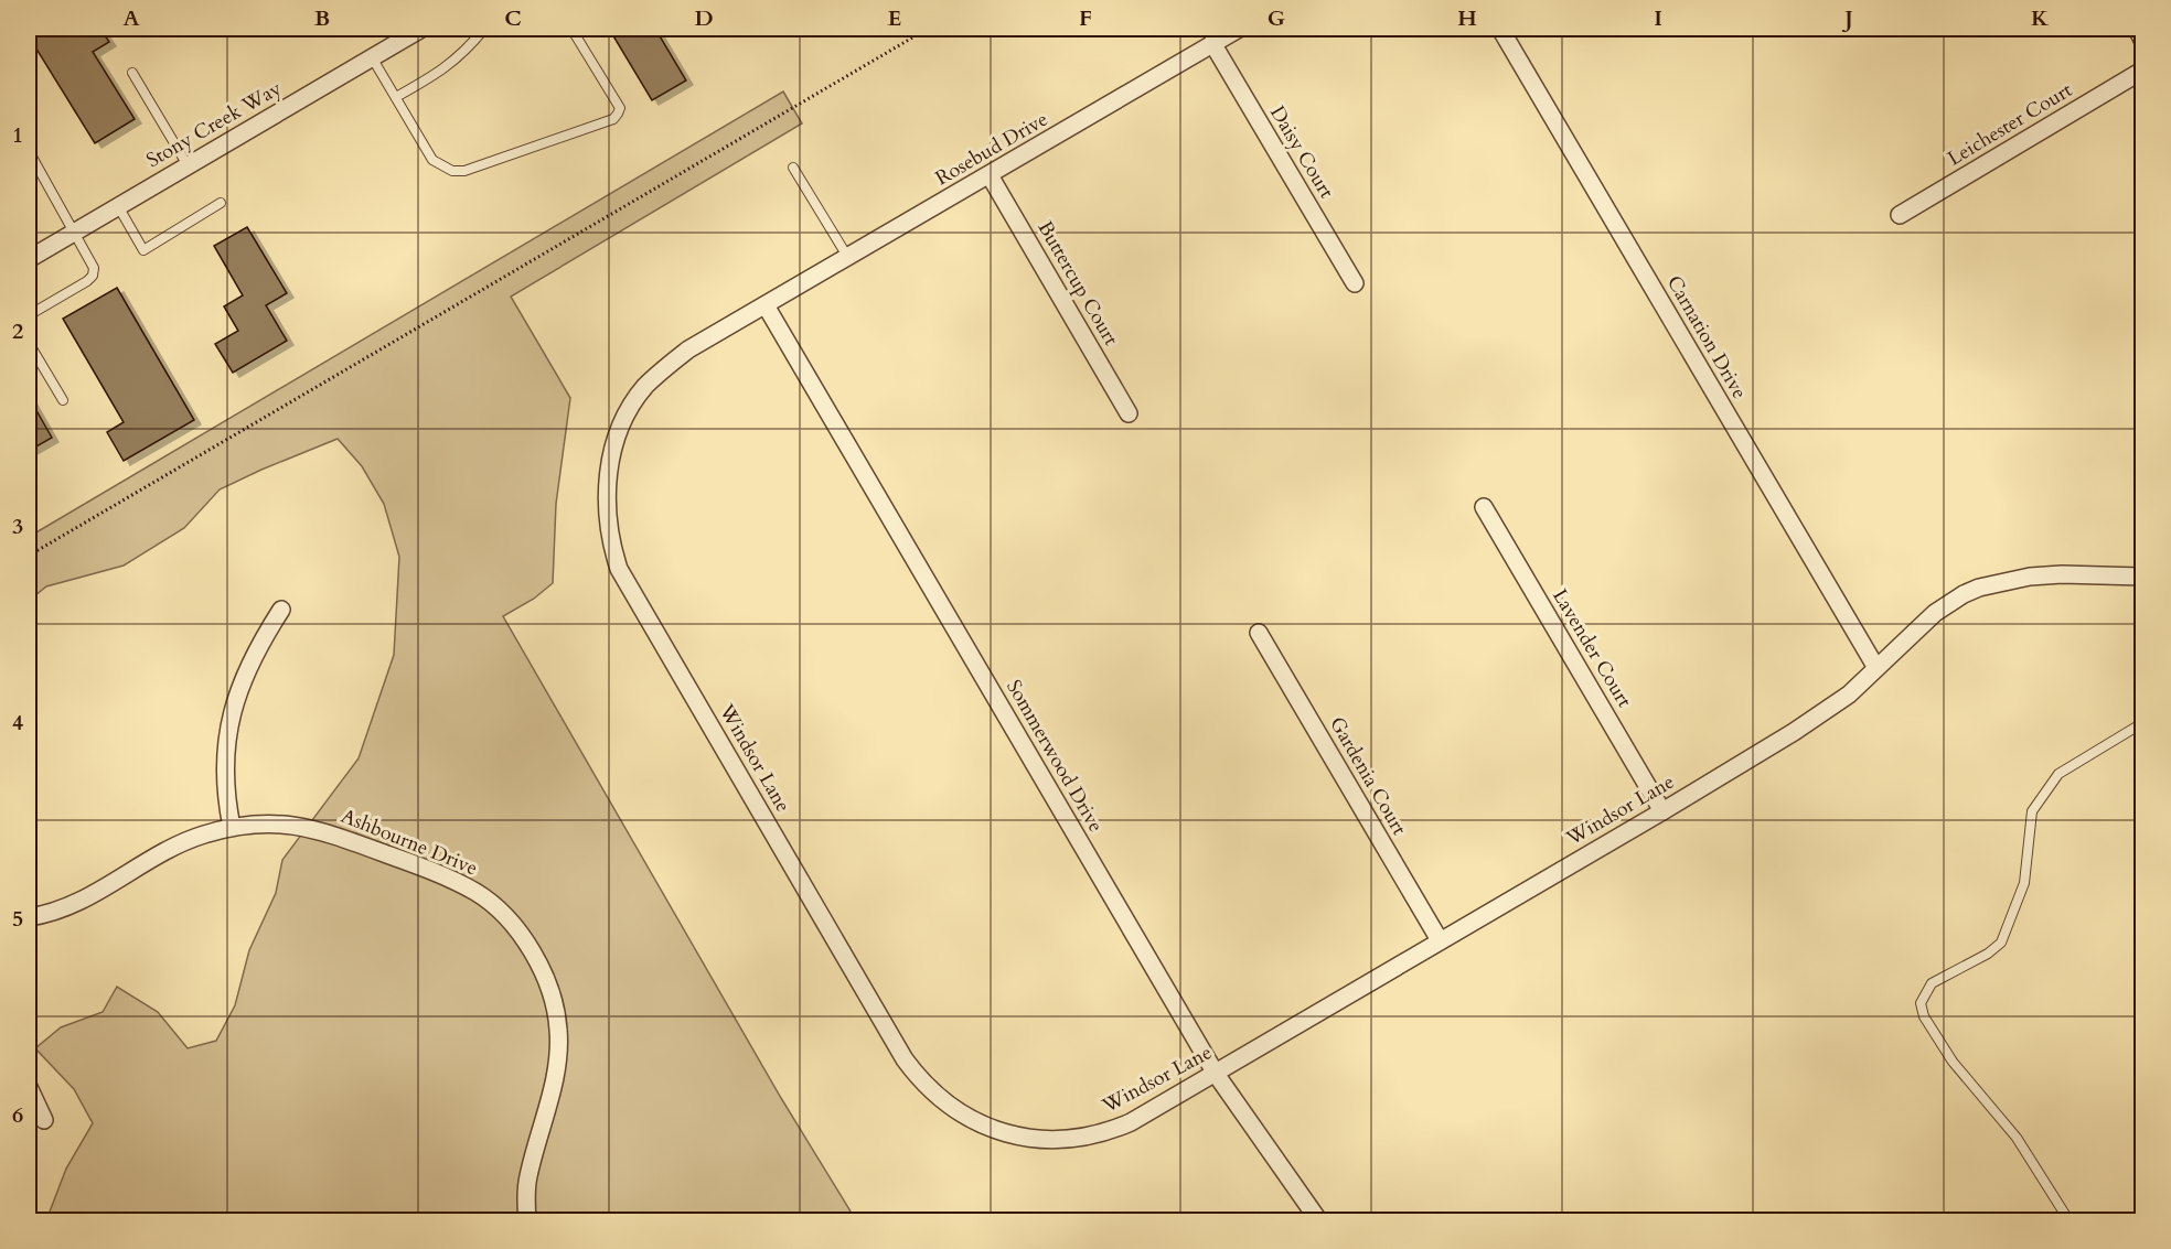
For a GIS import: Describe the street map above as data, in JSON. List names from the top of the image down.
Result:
{
  "streets": {
    "street": [
      "Stony Creek Way",
      "Leichester Court",
      "Rosebud Drive",
      "Daisy Court",
      "Buttercup Court",
      "Carnation Drive",
      "Lavender Court",
      "Sommerwood Drive",
      "Windsor Lane",
      "Gardenia Court",
      "Ashbourne Drive"
    ]
  },
  "crossings": [
    ["Rosebud Drive", "Daisy Court"],
    ["Rosebud Drive", "Buttercup Court"],
    ["Rosebud Drive", "Sommerwood Drive"],
    ["Rosebud Drive", "Windsor Lane"],
    ["Carnation Drive", "Windsor Lane"],
    ["Lavender Court", "Windsor Lane"],
    ["Sommerwood Drive", "Windsor Lane"],
    ["Windsor Lane", "Gardenia Court"]
  ],
  "grid": {
    "columns": [
      "A",
      "B",
      "C",
      "D",
      "E",
      "F",
      "G",
      "H",
      "I",
      "J",
      "K"
    ],
    "rows": [
      "1",
      "2",
      "3",
      "4",
      "5",
      "6"
    ]
  }
}
